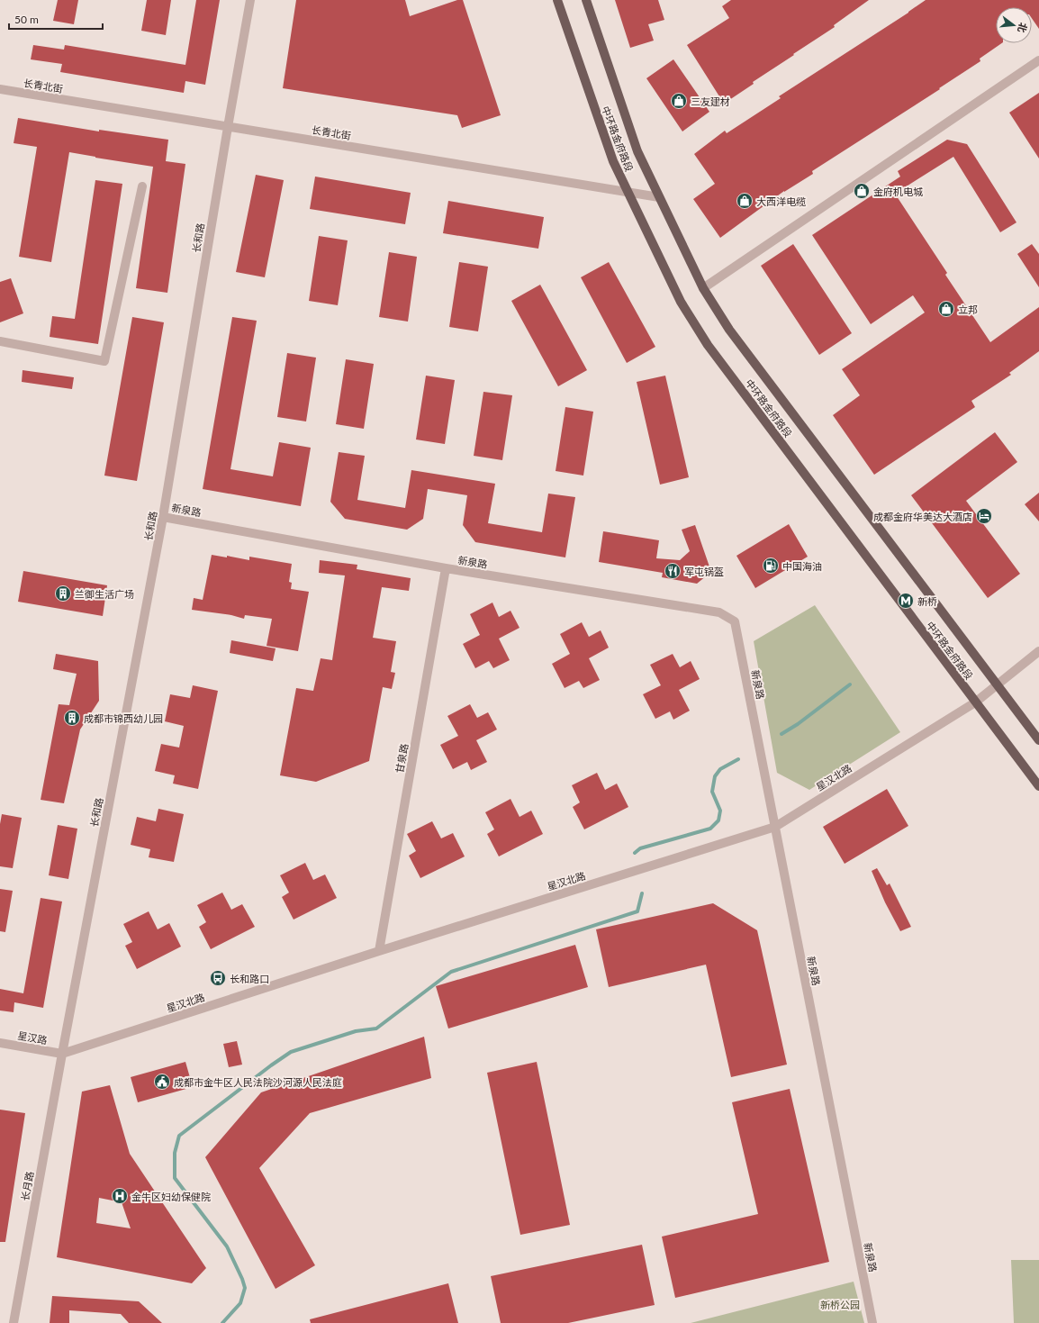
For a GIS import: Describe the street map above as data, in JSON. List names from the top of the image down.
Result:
{
  "streets": {
    "main road": ["中环路金府路段"],
    "street": [
      "长青北街",
      "长和路",
      "新泉路",
      "甘泉路",
      "星汉北路",
      "星汉路",
      "长月路"
    ]
  },
  "crossings": [
    ["长青北街", "中环路金府路段"],
    ["长青北街", "长和路"],
    ["中环路金府路段", "星汉北路"],
    ["长和路", "新泉路"],
    ["长和路", "星汉北路"],
    ["长和路", "星汉路"],
    ["长和路", "长月路"],
    ["新泉路", "甘泉路"],
    ["新泉路", "星汉北路"],
    ["甘泉路", "星汉北路"],
    ["星汉北路", "星汉路"],
    ["星汉北路", "长月路"],
    ["星汉路", "长月路"]
  ],
  "parks": ["新桥公园"],
  "places": {
    "shop": [
      "三友建材",
      "金府机电城",
      "大西洋电缆",
      "立邦"
    ],
    "hotel": ["成都金府华美达大酒店"],
    "fuel station": ["中国海油"],
    "restaurant": ["军屯锅盔"],
    "building": ["兰御生活广场", "成都市锦西幼儿园"],
    "metro station": ["新桥"],
    "bus stop": ["长和路口"],
    "public building": ["成都市金牛区人民法院沙河源人民法庭"],
    "hospital": ["金牛区妇幼保健院"]
  },
  "scale_bar": "50 m",
  "north": "right"
}
